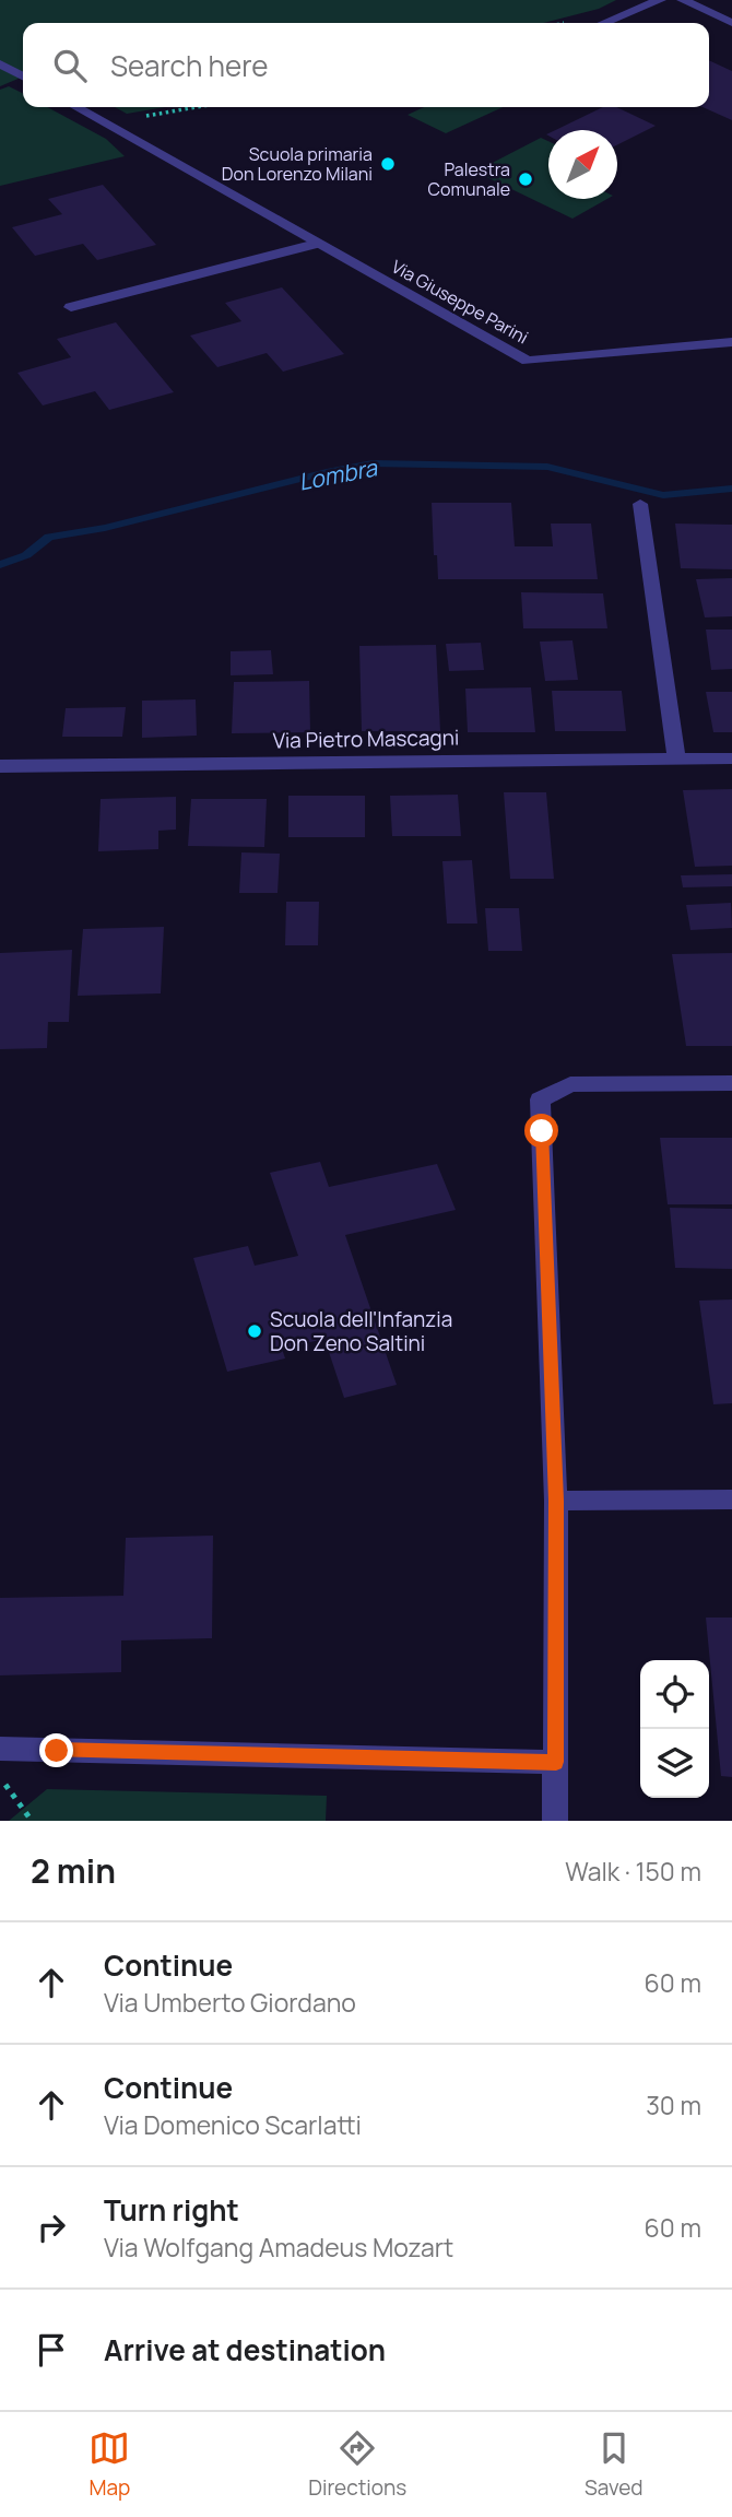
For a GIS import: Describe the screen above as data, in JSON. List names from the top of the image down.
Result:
{
  "streets": {
    "street": ["Via Giuseppe Parini", "Via Pietro Mascagni"]
  },
  "water": ["Lombra"],
  "places": ["Scuola primaria Don Lorenzo Milani", "Palestra Comunale", "Scuola dell'Infanzia Don Zeno Saltini"],
  "north": "top right",
  "page": {
    "search": "Search here",
    "heading": ["2 min", "Walk · 150 m"],
    "list": [
      ["Continue", "Via Umberto Giordano", "60 m"],
      ["Continue", "Via Domenico Scarlatti", "30 m"],
      ["Turn right", "Via Wolfgang Amadeus Mozart", "60 m"],
      "Arrive at destination"
    ],
    "nav": ["Map", "Directions", "Saved"]
  }
}
